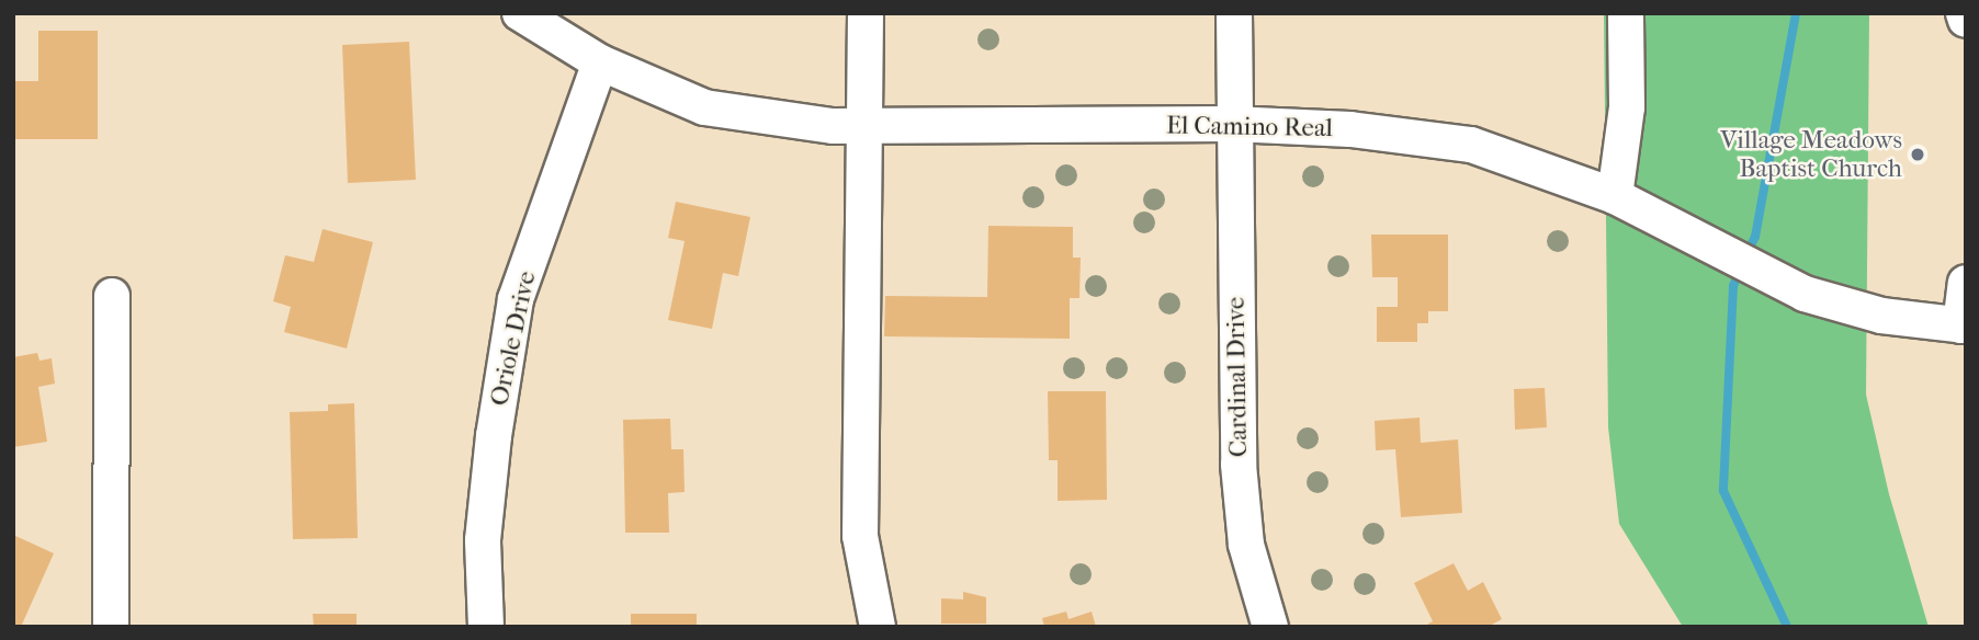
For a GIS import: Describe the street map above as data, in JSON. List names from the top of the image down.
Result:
{
  "streets": {
    "street": ["El Camino Real", "Oriole Drive", "Cardinal Drive"]
  },
  "crossings": [
    ["El Camino Real", "Oriole Drive"],
    ["El Camino Real", "Cardinal Drive"]
  ],
  "places": ["Village Meadows Baptist Church"]
}
